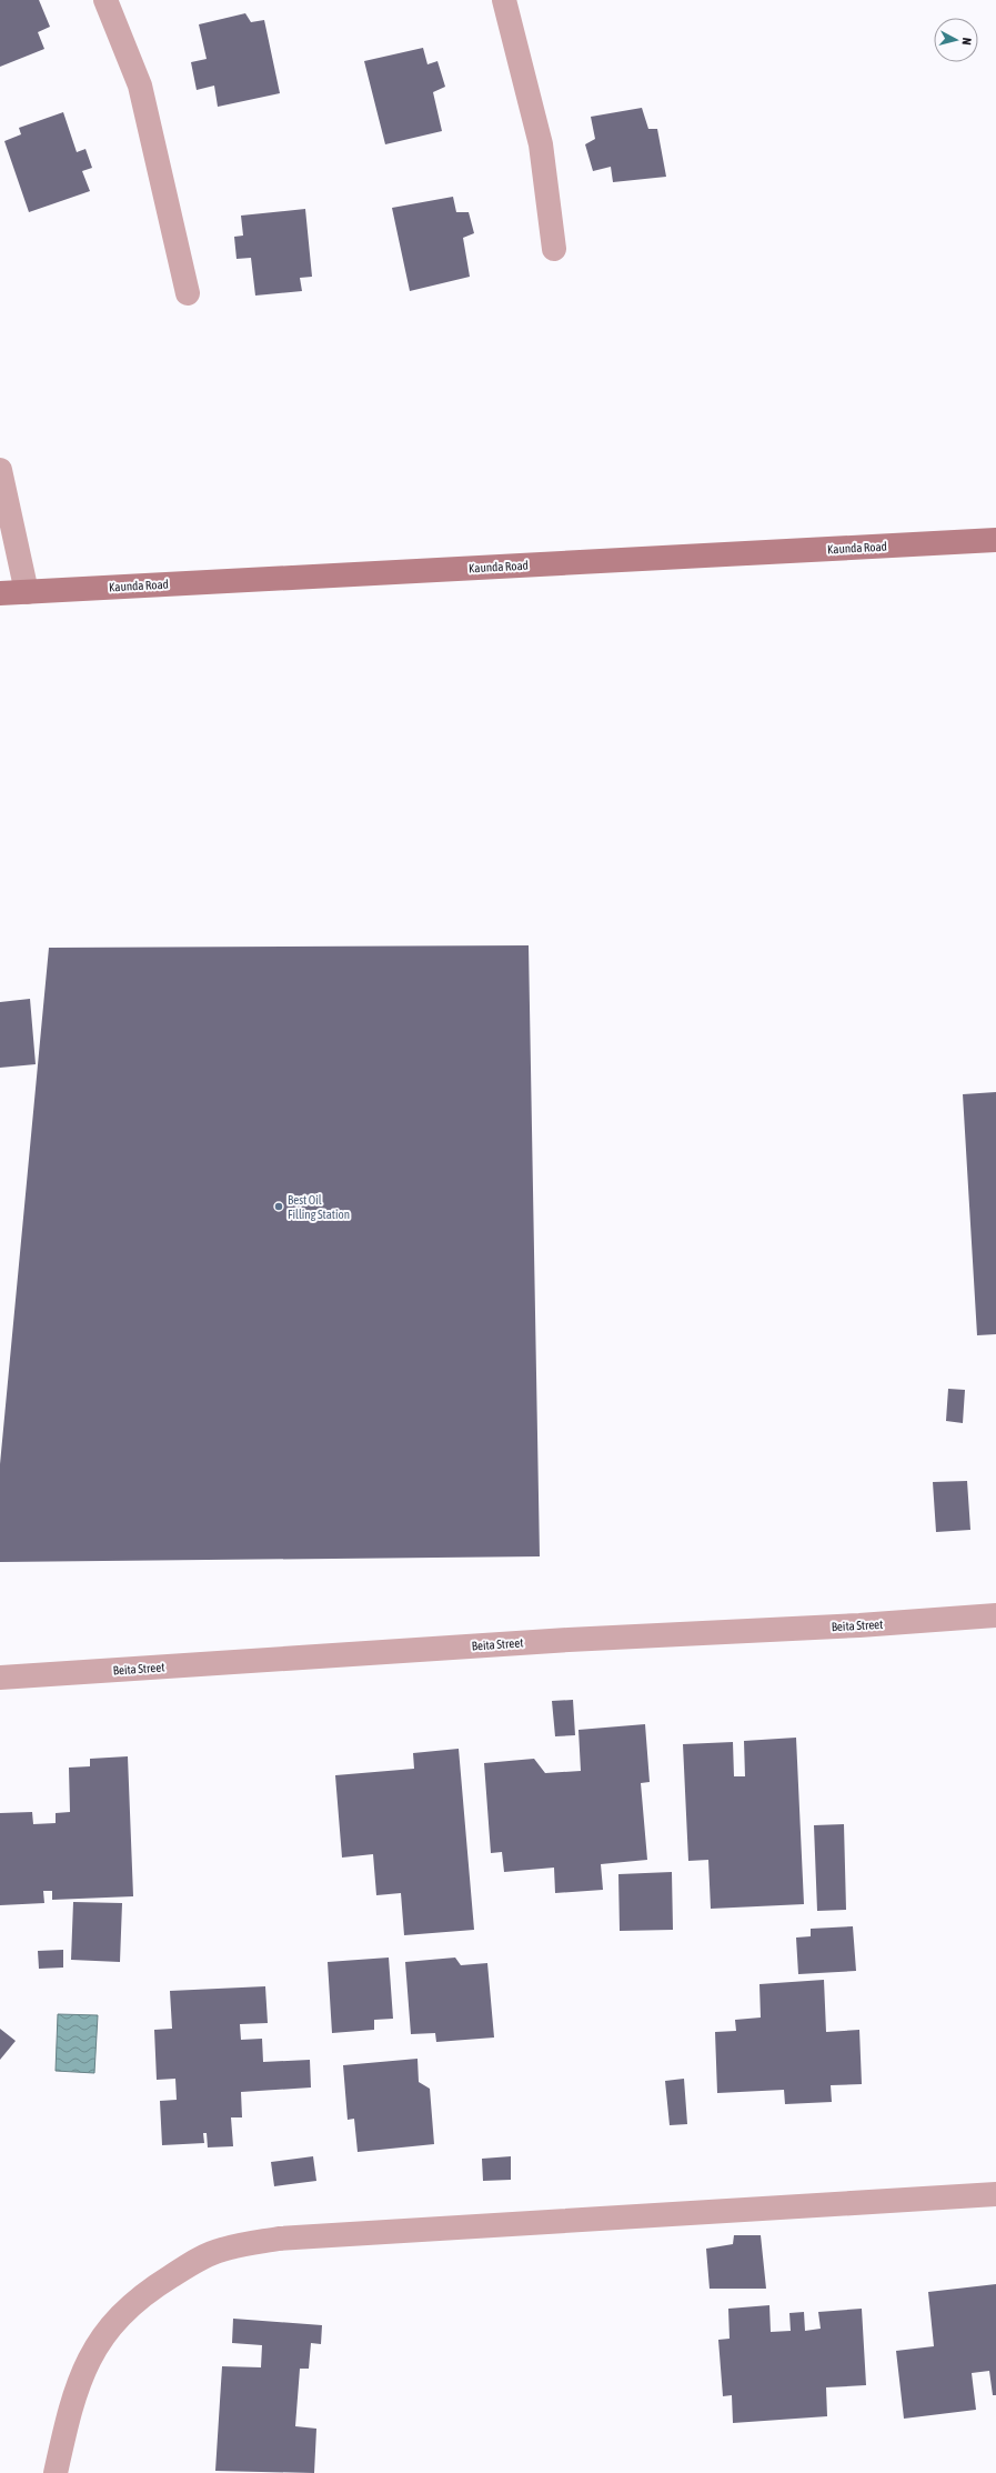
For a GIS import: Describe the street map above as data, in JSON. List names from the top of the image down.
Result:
{
  "streets": {
    "main road": ["Kaunda Road"],
    "street": ["Beita Street"]
  },
  "places": ["Best Oil Filling Station"],
  "north": "right"
}
